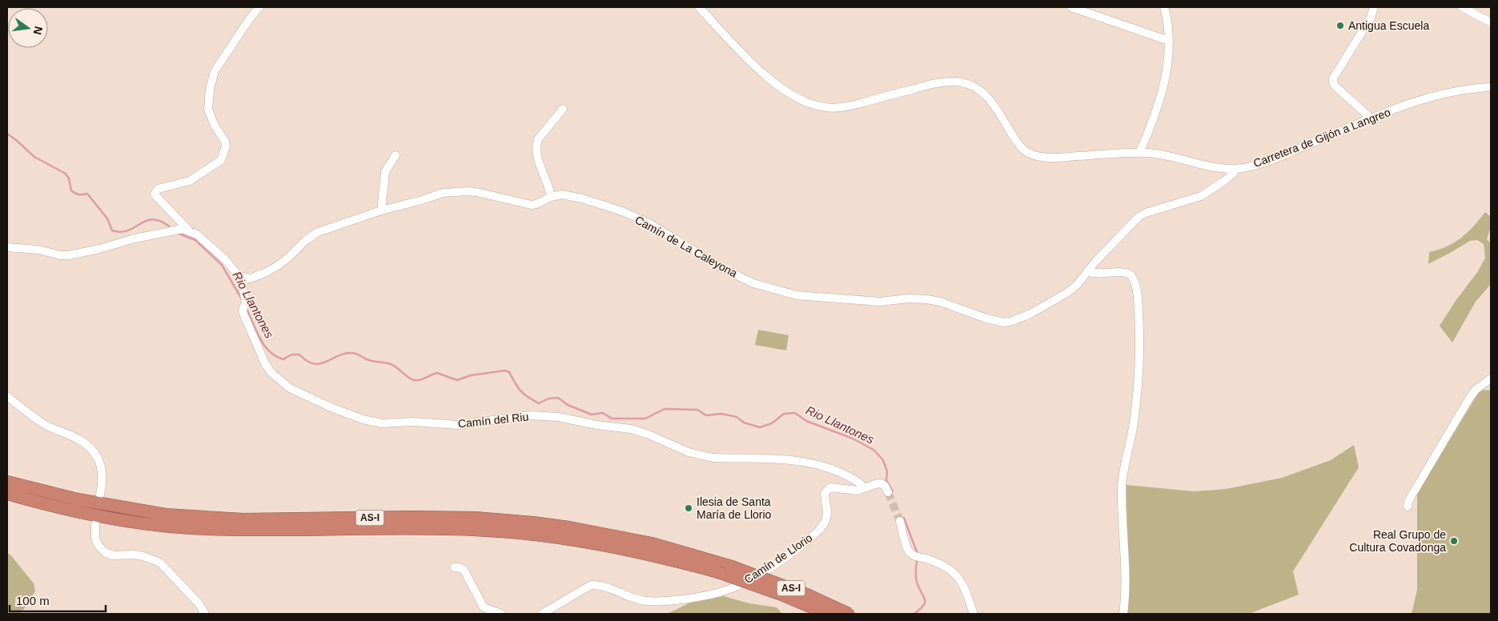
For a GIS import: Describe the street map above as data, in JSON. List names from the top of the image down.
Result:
{
  "streets": {
    "highway": ["AS-I"],
    "street": [
      "Carretera de Gijón a Langreo",
      "Camín de La Caleyona",
      "Camín del Riu",
      "Camín de Llorio"
    ]
  },
  "crossings": [
    ["Carretera de Gijón a Langreo", "Camín de La Caleyona"],
    ["Camín de La Caleyona", "Camín del Riu"],
    ["Camín del Riu", "Camín de Llorio"]
  ],
  "water": ["Rio Llantones"],
  "places": ["Antigua Escuela", "Ilesia de Santa María de Llorio", "Real Grupo de Cultura Covadonga"],
  "scale_bar": "100 m",
  "north": "right"
}
